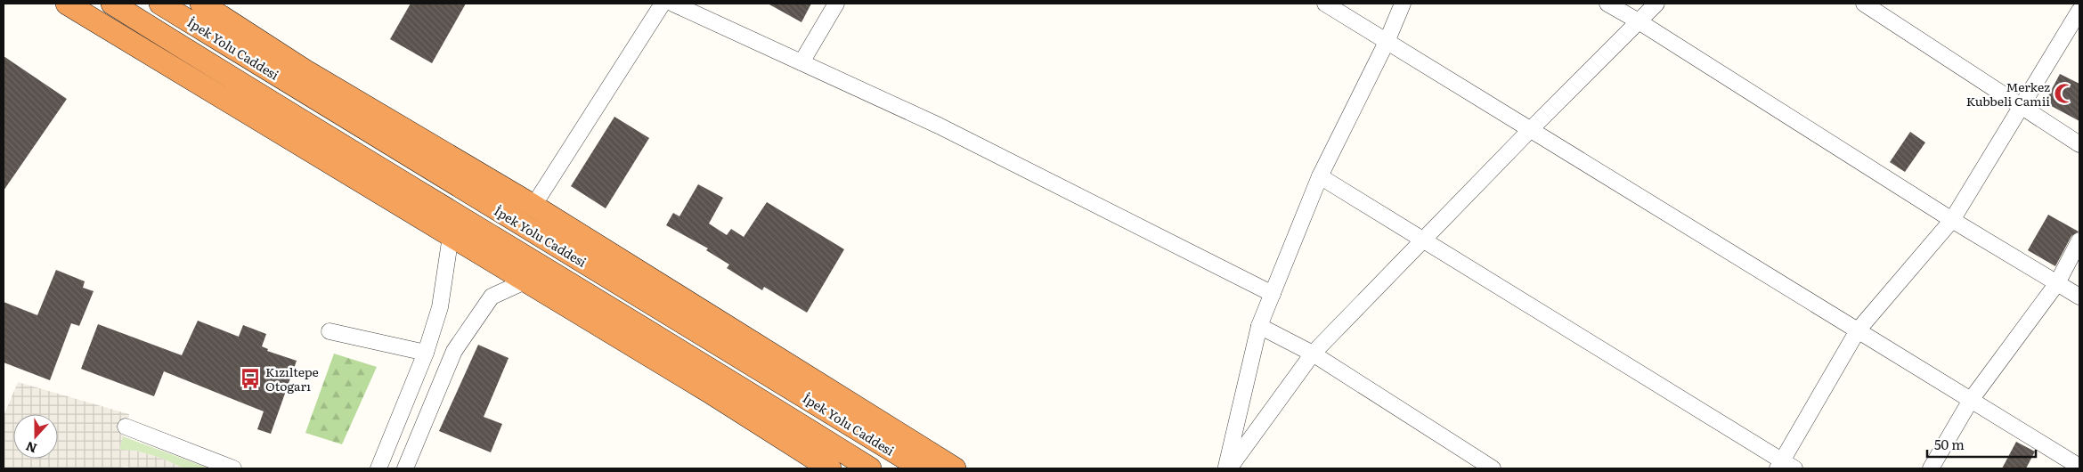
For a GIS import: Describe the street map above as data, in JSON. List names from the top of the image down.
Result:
{
  "streets": {
    "highway": ["İpek Yolu Caddesi"]
  },
  "places": {
    "mosque": ["Merkez Kubbeli Camii"],
    "bus stop": ["Kızıltepe Otogarı"]
  },
  "scale_bar": "50 m",
  "north": "bottom"
}
